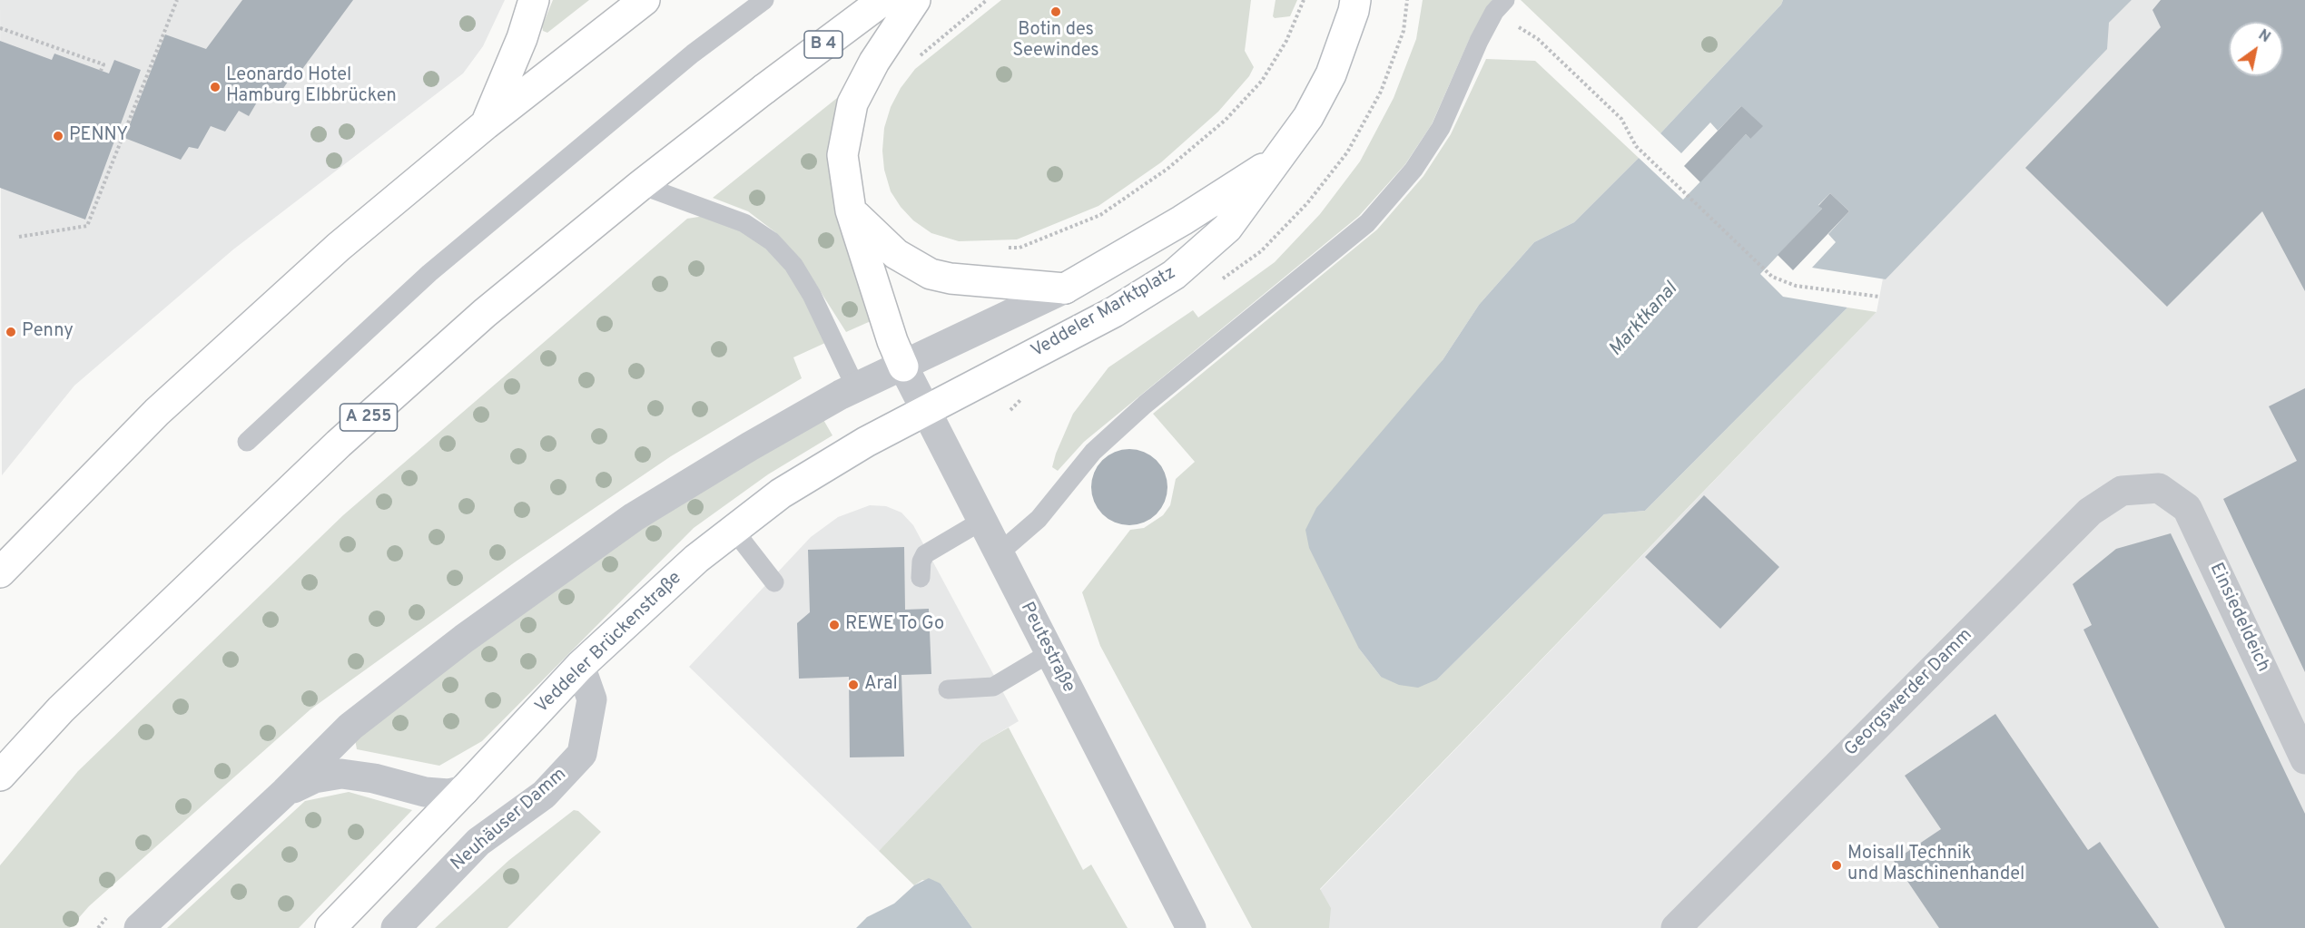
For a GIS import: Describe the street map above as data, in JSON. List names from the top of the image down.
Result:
{
  "streets": {
    "main road": [
      "B 4",
      "Veddeler Marktplatz",
      "A 255",
      "Veddeler Brückenstraße"
    ],
    "street": [
      "Einsiedeldeich",
      "Peutestraße",
      "Georgswerder Damm",
      "Neuhäuser Damm"
    ]
  },
  "crossings": [
    ["B 4", "A 255"],
    ["Veddeler Marktplatz", "Veddeler Brückenstraße"],
    ["Veddeler Marktplatz", "Peutestraße"],
    ["Einsiedeldeich", "Georgswerder Damm"],
    ["Veddeler Brückenstraße", "Peutestraße"],
    ["Veddeler Brückenstraße", "Neuhäuser Damm"]
  ],
  "water": ["Marktkanal"],
  "places": [
    "Botin des Seewindes",
    "Leonardo Hotel Hamburg Elbbrücken",
    "PENNY",
    "Penny",
    "REWE To Go",
    "Aral",
    "Moisall Technik und Maschinenhandel"
  ],
  "north": "top right"
}
